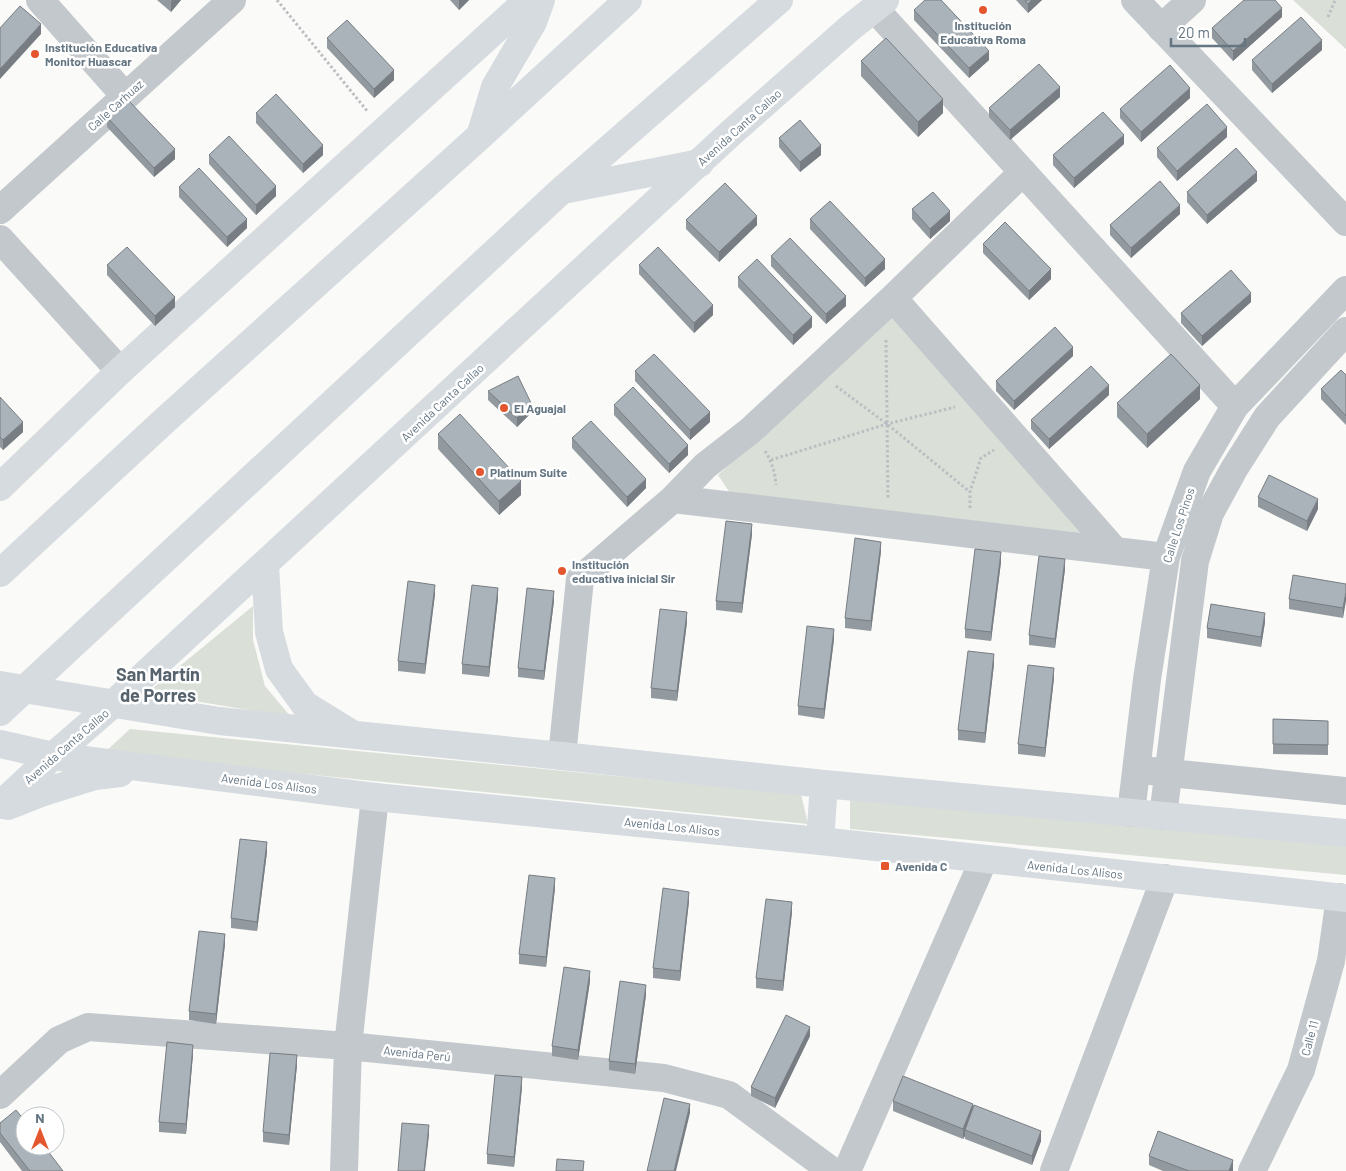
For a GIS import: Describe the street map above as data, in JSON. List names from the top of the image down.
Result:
{
  "streets": {
    "main road": ["Avenida Canta Callao", "Avenida Los Alisos"],
    "street": [
      "Calle Carhuaz",
      "Calle Los Pinos",
      "Calle 11",
      "Avenida Perú"
    ]
  },
  "crossings": [
    ["Avenida Canta Callao", "Avenida Los Alisos"],
    ["Avenida Los Alisos", "Calle 11"]
  ],
  "districts": ["San Martín de Porres"],
  "places": {
    "other": [
      "Institución Educativa Roma",
      "Institución Educativa Monitor Huascar",
      "El Aguajal",
      "Platinum Suite",
      "Institución educativa inicial Sir"
    ],
    "transit": ["Avenida C"]
  },
  "scale_bar": "20 m",
  "north": "top"
}
